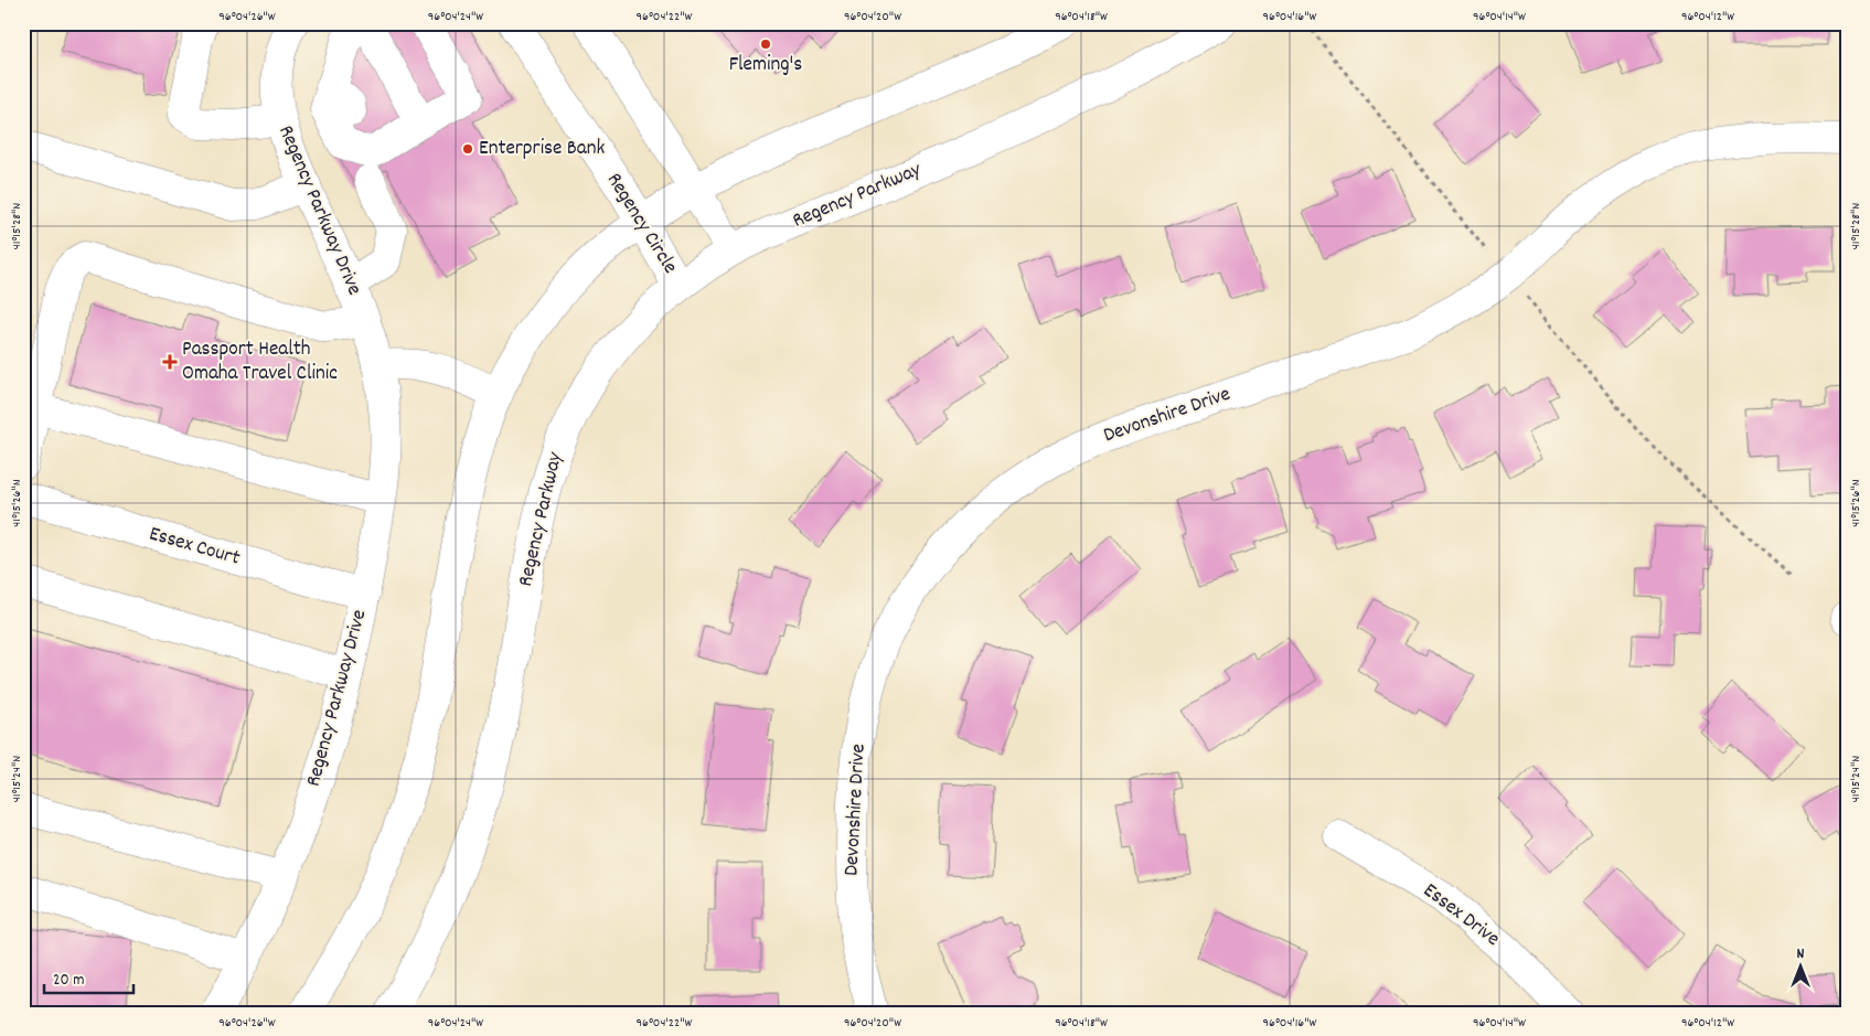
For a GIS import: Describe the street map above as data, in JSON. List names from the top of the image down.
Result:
{
  "streets": {
    "street": [
      "Regency Parkway",
      "Regency Parkway Drive",
      "Regency Circle",
      "Devonshire Drive",
      "Essex Court",
      "Essex Drive"
    ]
  },
  "crossings": [
    ["Regency Parkway", "Regency Circle"],
    ["Regency Parkway Drive", "Essex Court"]
  ],
  "places": {
    "other": ["Fleming's", "Enterprise Bank"],
    "health": ["Passport Health Omaha Travel Clinic"]
  },
  "scale_bar": "20 m",
  "north": "top",
  "coordinates": [
    "96°04'26\"W",
    "96°04'24\"W",
    "96°04'22\"W",
    "96°04'20\"W",
    "96°04'18\"W",
    "96°04'16\"W",
    "96°04'14\"W",
    "96°04'12\"W",
    "41°15'28\"N",
    "41°15'26\"N",
    "41°15'24\"N"
  ]
}
